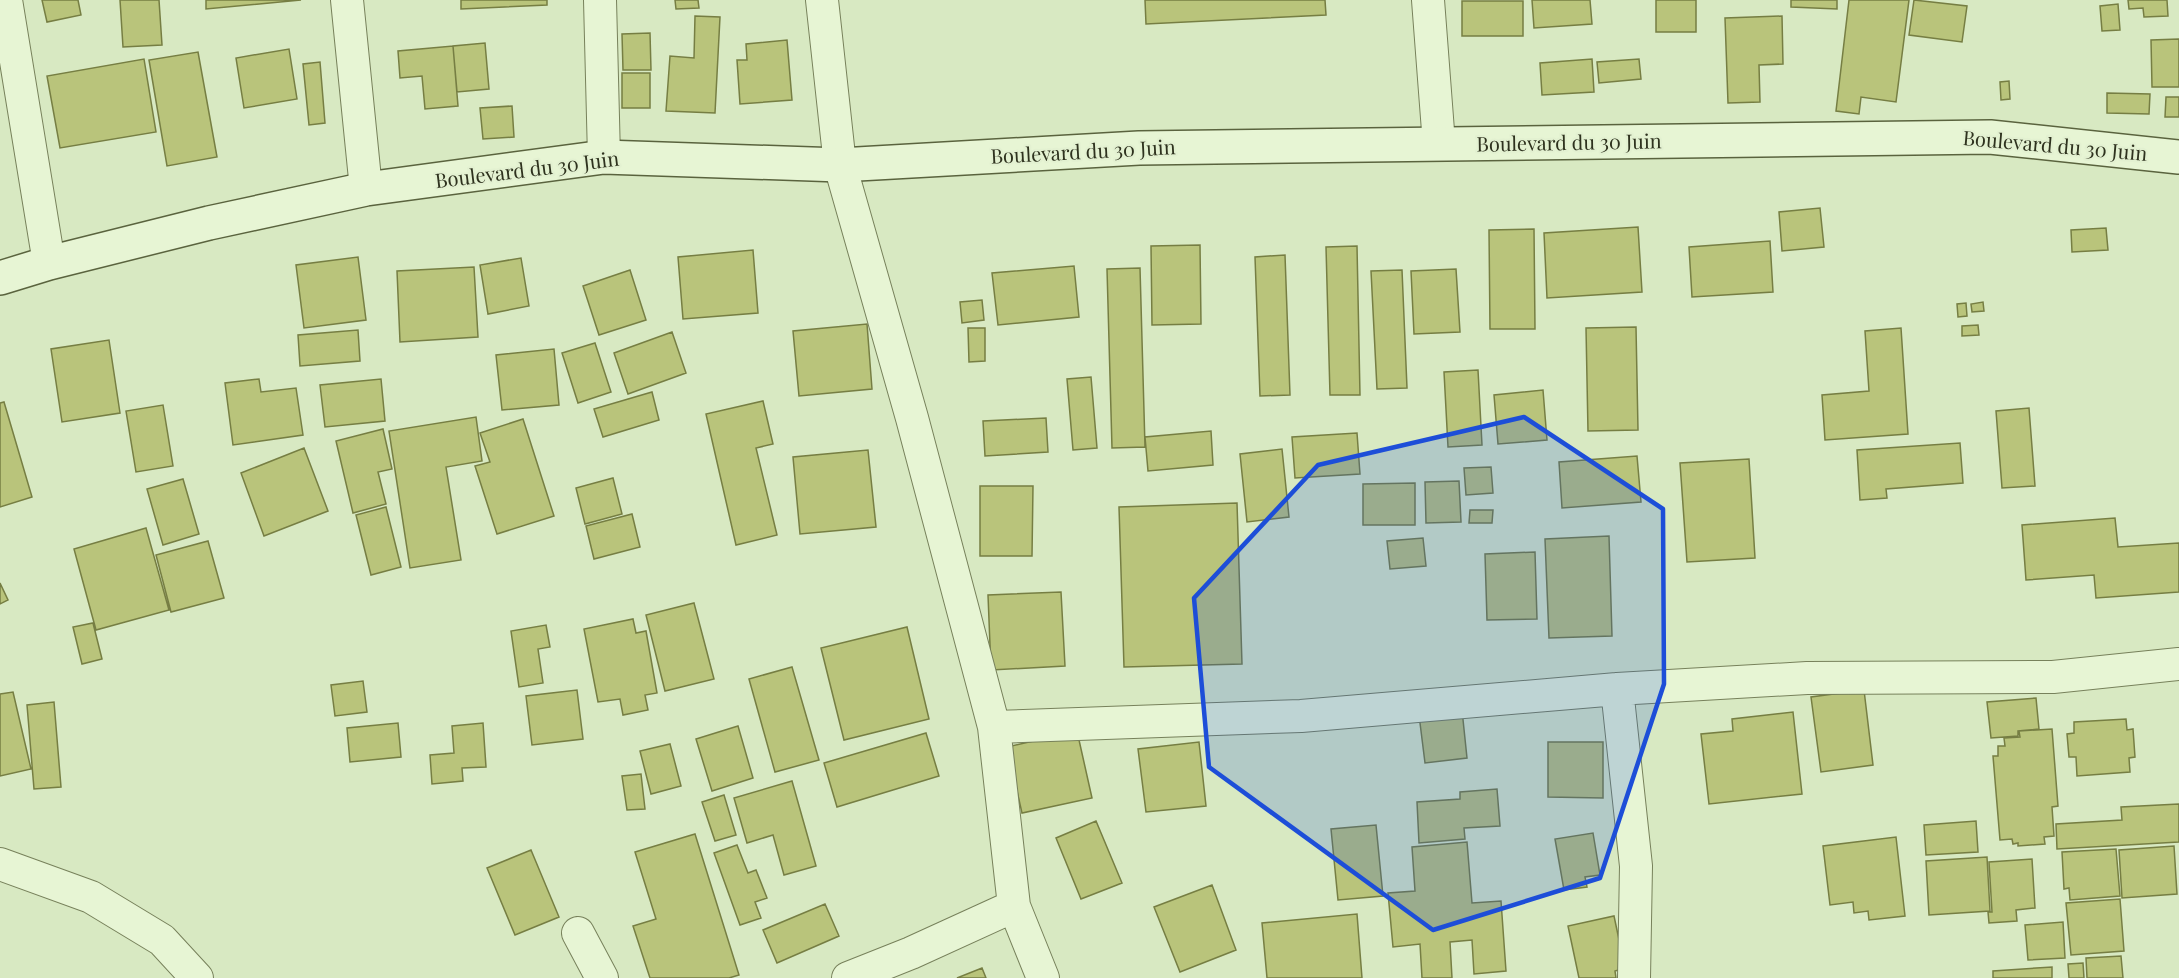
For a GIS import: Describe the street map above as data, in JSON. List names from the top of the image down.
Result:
{
  "streets": {
    "street": ["Boulevard du 30 Juin"]
  }
}
